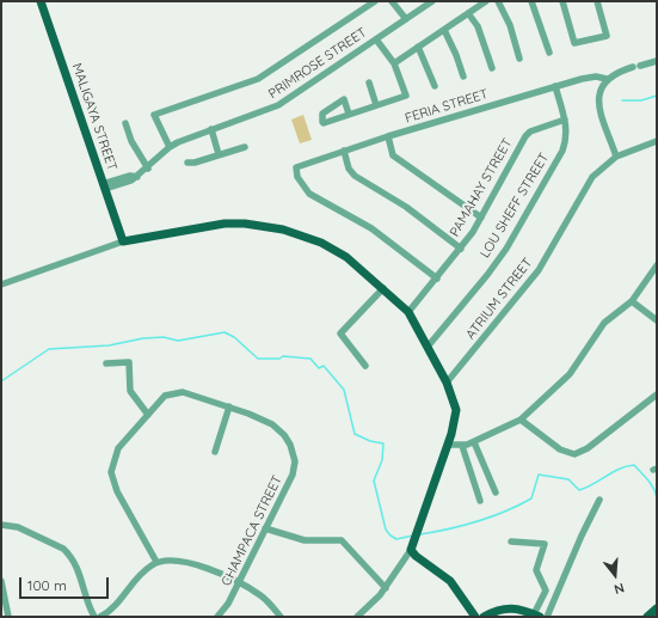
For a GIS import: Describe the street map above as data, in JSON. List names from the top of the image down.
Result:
{
  "streets": {
    "main road": ["MALIGAYA STREET"],
    "street": [
      "PRIMROSE STREET",
      "FERIA STREET",
      "PAMAHAY STREET",
      "LOU SHEFF STREET",
      "ATRIUM STREET",
      "CHAMPACA STREET"
    ]
  },
  "crossings": [
    ["PRIMROSE STREET", "MALIGAYA STREET"],
    ["FERIA STREET", "PAMAHAY STREET"],
    ["FERIA STREET", "LOU SHEFF STREET"],
    ["PAMAHAY STREET", "LOU SHEFF STREET"]
  ],
  "scale_bar": "100 m",
  "north": "bottom"
}
